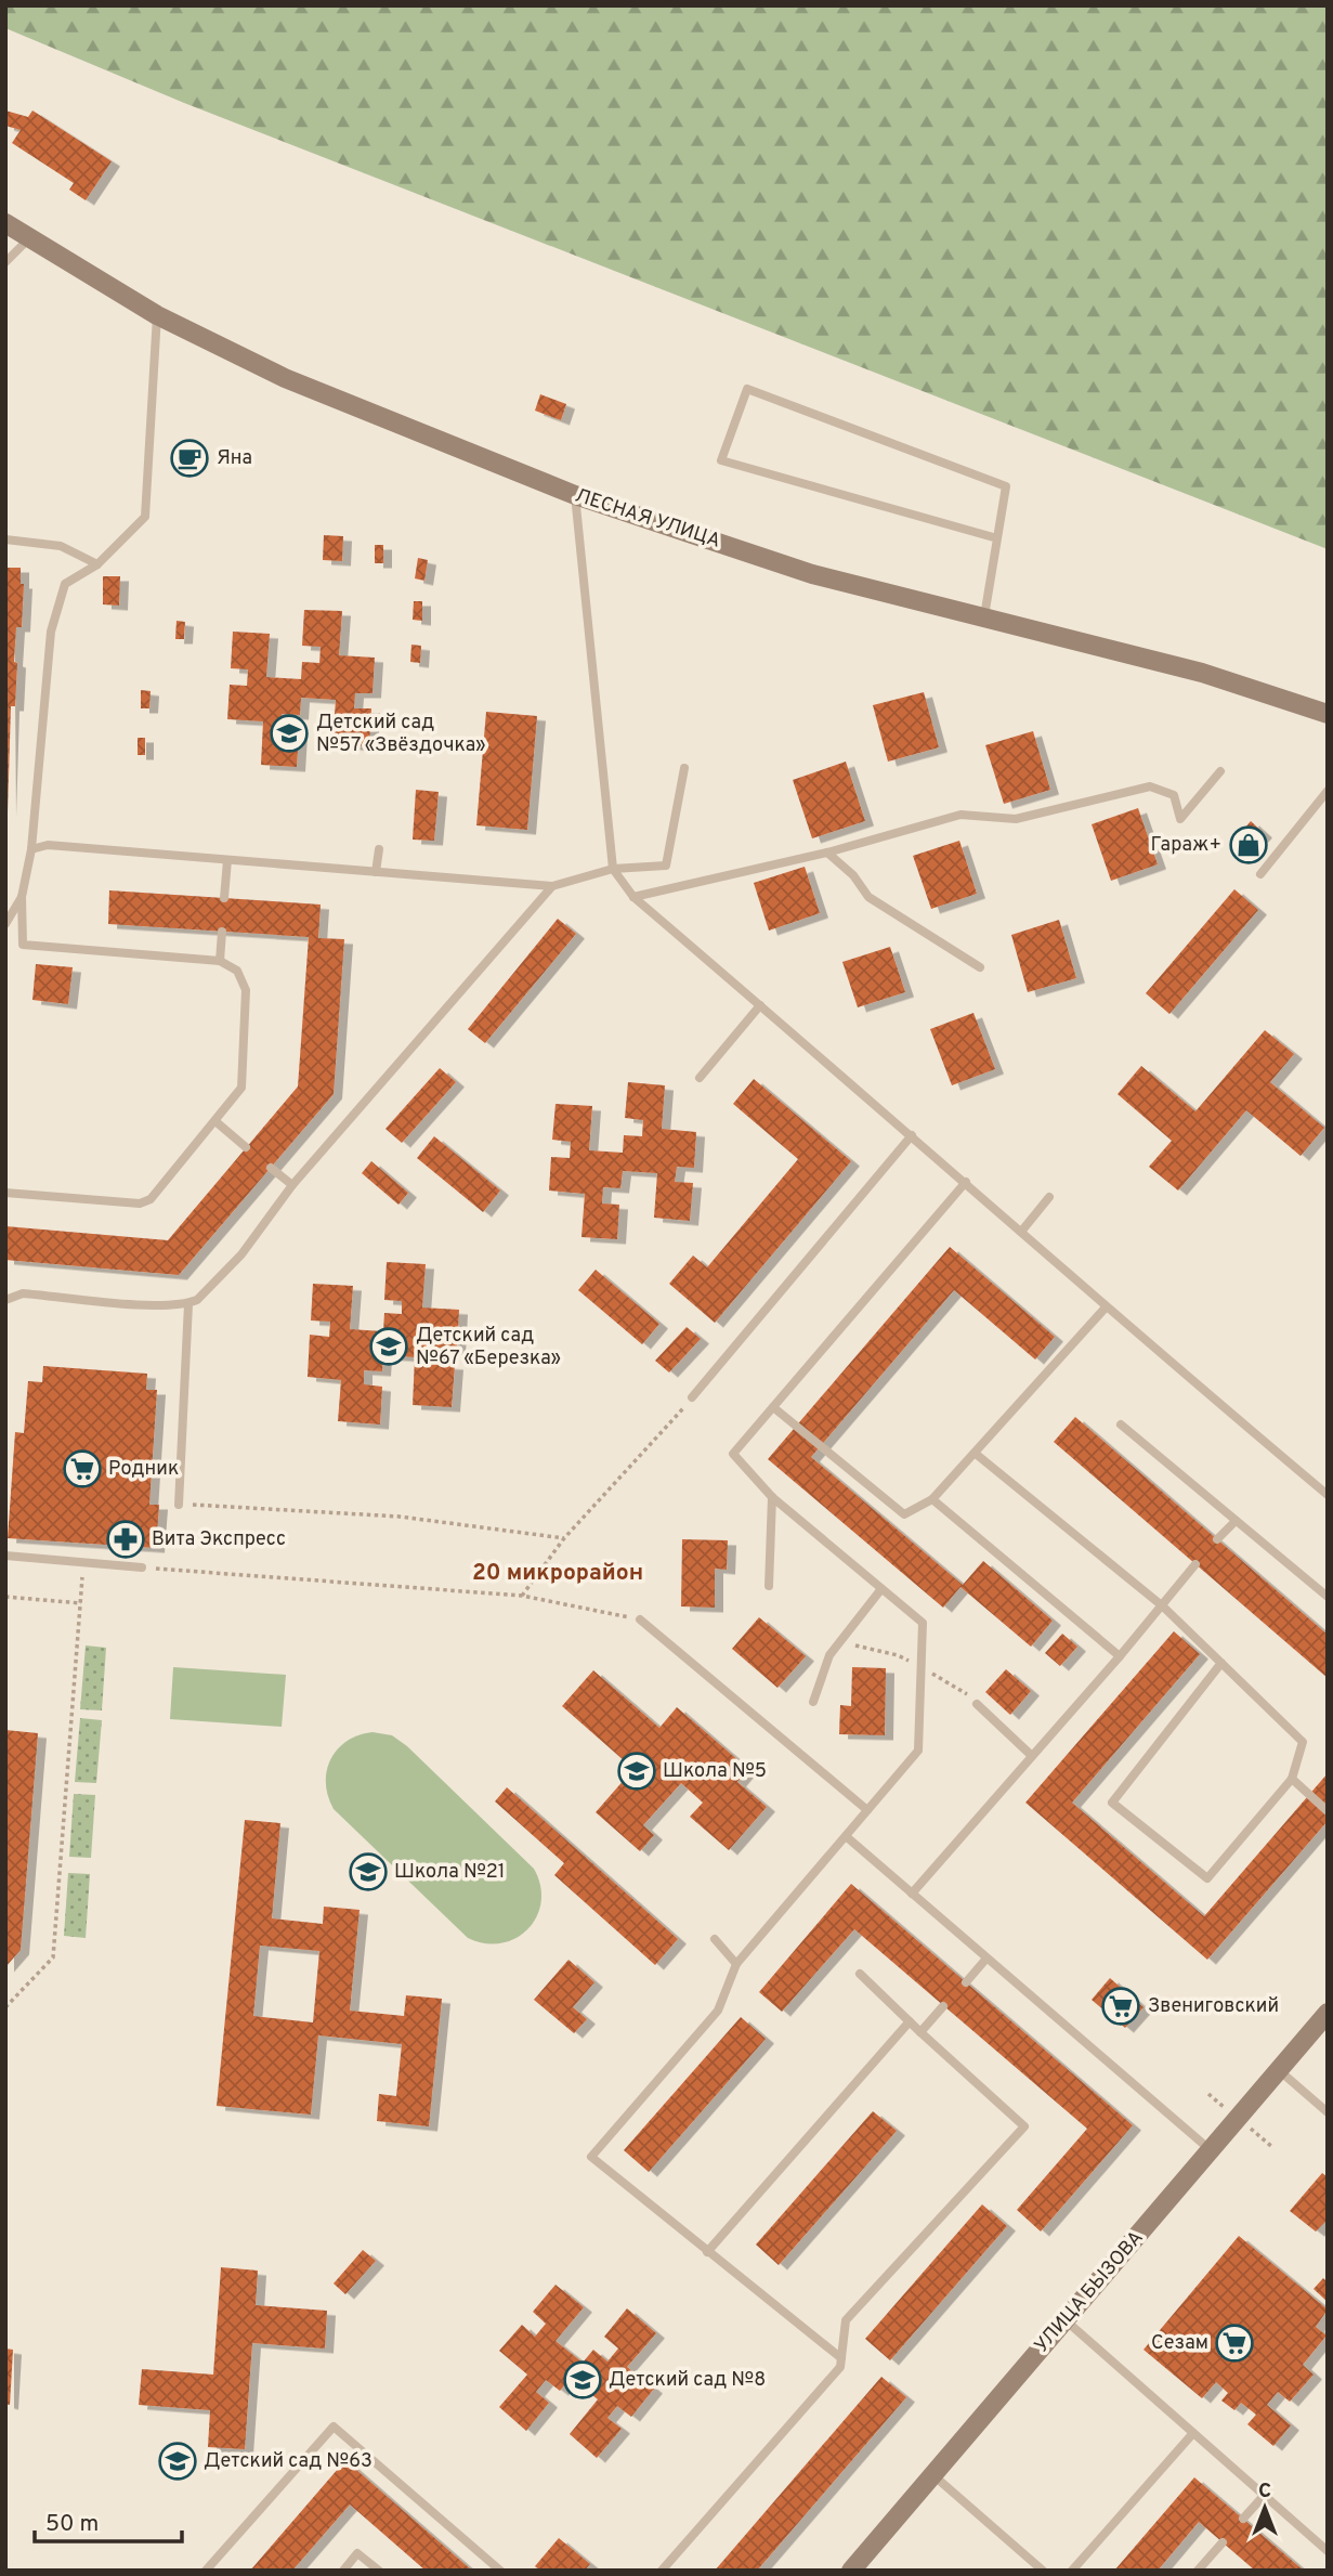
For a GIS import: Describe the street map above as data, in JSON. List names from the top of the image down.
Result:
{
  "streets": {
    "main road": ["ЛЕСНАЯ УЛИЦА", "УЛИЦА БЫЗОВА"]
  },
  "districts": ["20 микрорайон"],
  "places": {
    "cafe": ["Яна"],
    "school or university": [
      "Детский сад №57 «Звёздочка»",
      "Детский сад №67 «Березка»",
      "Школа №5",
      "Школа №21",
      "Детский сад №8",
      "Детский сад №63"
    ],
    "shop": ["Гараж+"],
    "supermarket": ["Родник", "Звениговский", "Сезам"],
    "pharmacy": ["Вита Экспресс"]
  },
  "scale_bar": "50 m",
  "north": "top"
}
